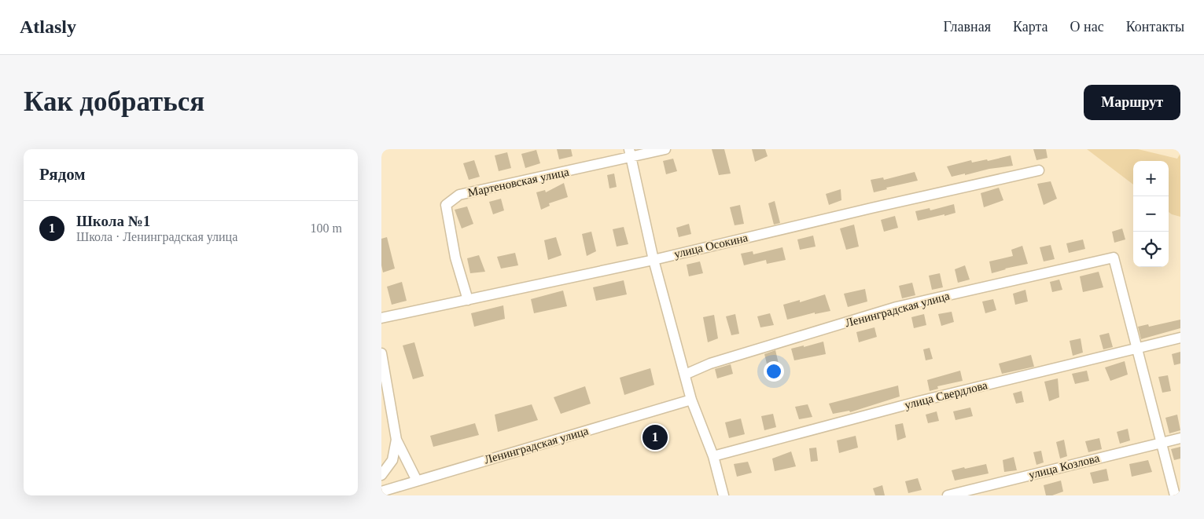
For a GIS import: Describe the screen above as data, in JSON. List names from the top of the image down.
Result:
{
  "streets": {
    "street": [
      "Мартеновская улица",
      "улица Осокина",
      "Ленинградская улица",
      "улица Свердлова",
      "улица Козлова"
    ]
  },
  "crossings": [
    ["Мартеновская улица", "улица Осокина"],
    ["Ленинградская улица", "улица Свердлова"]
  ],
  "page": {
    "header": "Atlasly",
    "nav": [
      "Главная",
      "Карта",
      "О нас",
      "Контакты"
    ],
    "buttons": "Маршрут",
    "title": "Как добраться",
    "heading": "Рядом",
    "map_buttons": ["+", "−"],
    "list": [
      {
        "mark": "1",
        "name": "Школа №1",
        "note": "Школа · Ленинградская улица",
        "value": "100 m"
      }
    ],
    "pins": "1"
  }
}
